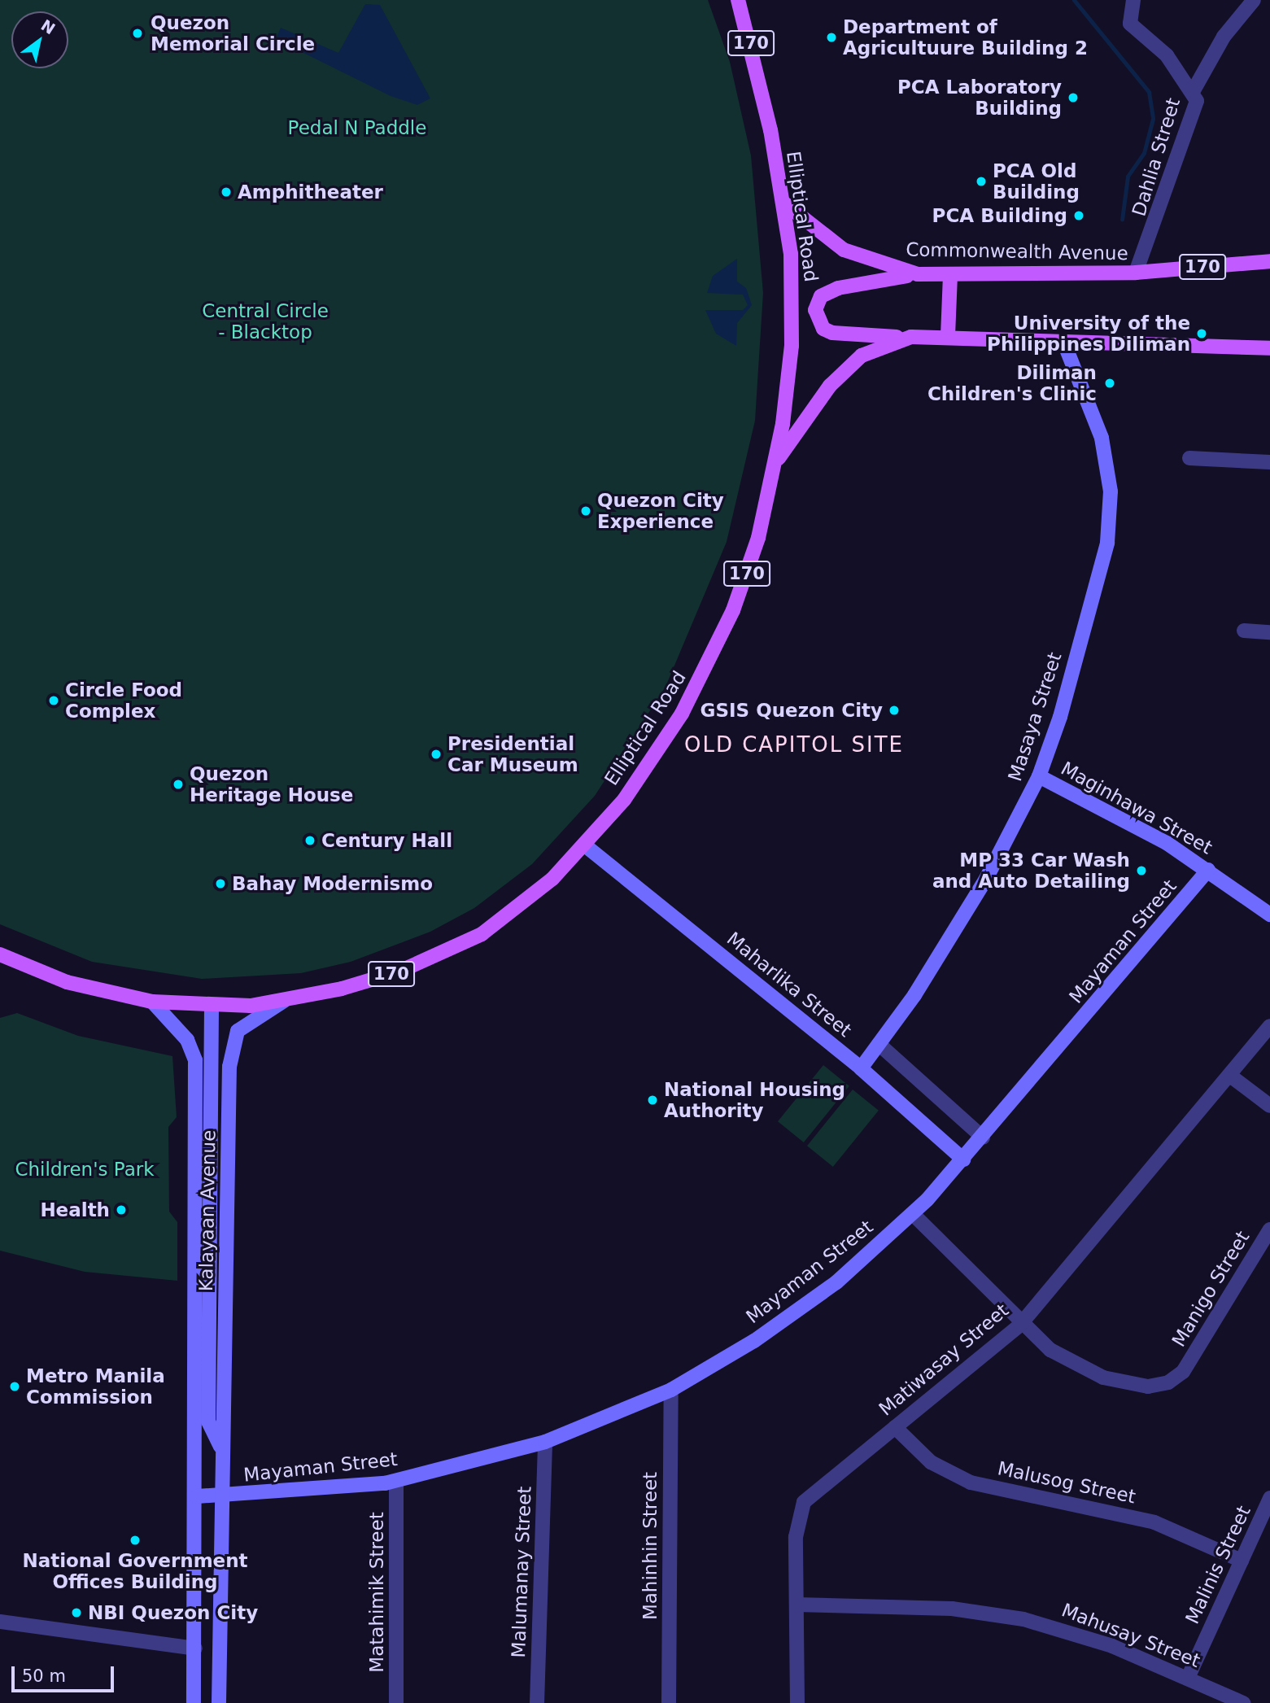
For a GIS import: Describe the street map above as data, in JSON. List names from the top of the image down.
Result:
{
  "streets": {
    "main road": ["170", "Elliptical Road", "Commonwealth Avenue"],
    "street": [
      "Dahlia Street",
      "Masaya Street",
      "Maginhawa Street",
      "Mayaman Street",
      "Maharlika Street",
      "Kalayaan Avenue",
      "Manigo Street",
      "Matiwasay Street",
      "Malusog Street",
      "Mahinhin Street",
      "Malinis Street",
      "Malumanay Street",
      "Matahimik Street",
      "Mahusay Street"
    ]
  },
  "crossings": [
    ["170", "Elliptical Road"],
    ["170", "Masaya Street"],
    ["Dahlia Street", "Commonwealth Avenue"],
    ["Elliptical Road", "Commonwealth Avenue"],
    ["Elliptical Road", "Maharlika Street"],
    ["Elliptical Road", "Kalayaan Avenue"],
    ["Masaya Street", "Maginhawa Street"],
    ["Masaya Street", "Maharlika Street"],
    ["Maginhawa Street", "Mayaman Street"],
    ["Mayaman Street", "Maharlika Street"],
    ["Mayaman Street", "Kalayaan Avenue"],
    ["Mayaman Street", "Manigo Street"],
    ["Mayaman Street", "Mahinhin Street"],
    ["Mayaman Street", "Malumanay Street"],
    ["Mayaman Street", "Matahimik Street"],
    ["Manigo Street", "Matiwasay Street"],
    ["Matiwasay Street", "Malusog Street"],
    ["Matiwasay Street", "Mahusay Street"],
    ["Malusog Street", "Malinis Street"],
    ["Malinis Street", "Mahusay Street"]
  ],
  "districts": ["OLD CAPITOL SITE"],
  "parks": ["Pedal N Paddle", "Central Circle - Blacktop", "Children's Park"],
  "places": [
    "Quezon Memorial Circle",
    "Department of Agricultuure Building 2",
    "PCA Laboratory Building",
    "PCA Old Building",
    "Amphitheater",
    "PCA Building",
    "University of the Philippines Diliman",
    "Diliman Children's Clinic",
    "Quezon City Experience",
    "Circle Food Complex",
    "GSIS Quezon City",
    "Presidential Car Museum",
    "Quezon Heritage House",
    "Century Hall",
    "MP 33 Car Wash and Auto Detailing",
    "Bahay Modernismo",
    "National Housing Authority",
    "Health",
    "Metro Manila Commission",
    "National Government Offices Building",
    "NBI Quezon City"
  ],
  "scale_bar": "50 m",
  "north": "top right"
}
